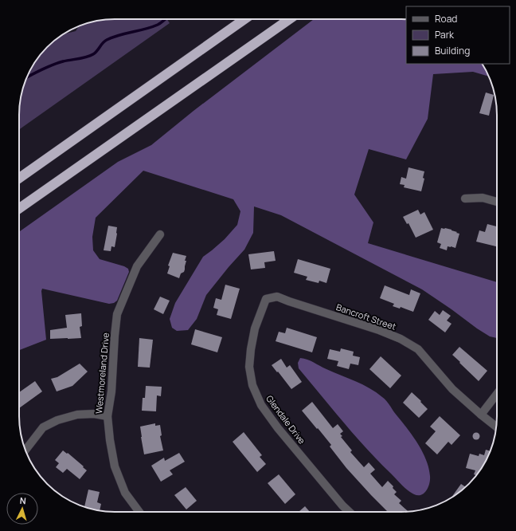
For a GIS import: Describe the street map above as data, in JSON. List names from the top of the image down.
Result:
{
  "streets": {
    "street": ["Bancroft Street", "Westmoreland Drive", "Glendale Drive"]
  },
  "crossings": [
    ["Bancroft Street", "Glendale Drive"]
  ],
  "legend": ["Road", "Park", "Building"],
  "north": "top"
}
